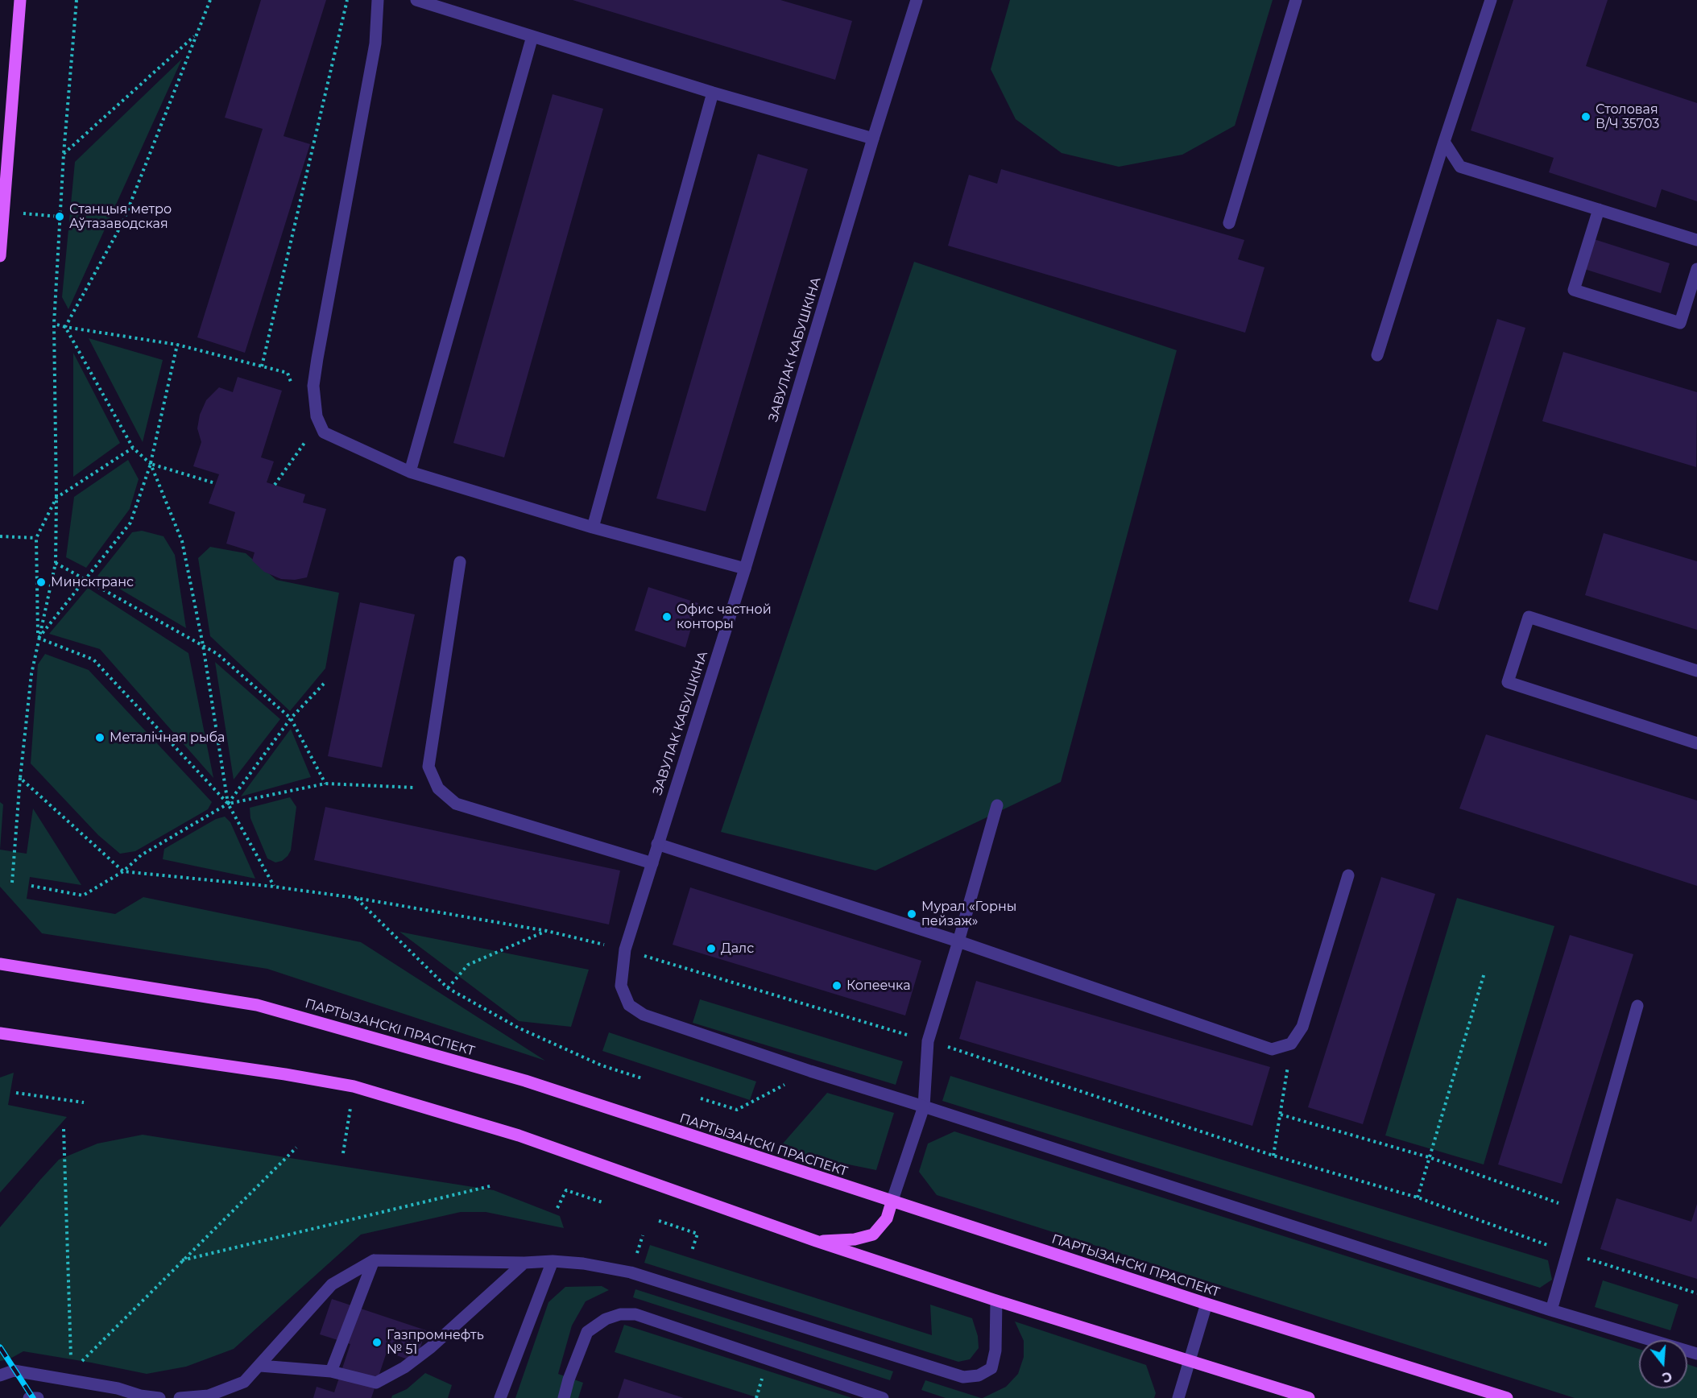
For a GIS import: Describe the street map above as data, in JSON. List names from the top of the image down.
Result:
{
  "streets": {
    "main road": ["ПАРТЫЗАНСКІ ПРАСПЕКТ"],
    "street": ["ЗАВУЛАК КАБУШКІНА"]
  },
  "places": [
    "Столовая В/Ч 35703",
    "Станцыя метро Аўтазаводская",
    "Минсктранс",
    "Офис частной конторы",
    "Металічная рыба",
    "Мурал «Горны пейзаж»",
    "Далс",
    "Копеечка",
    "Газпромнефть № 51"
  ],
  "north": "bottom"
}
